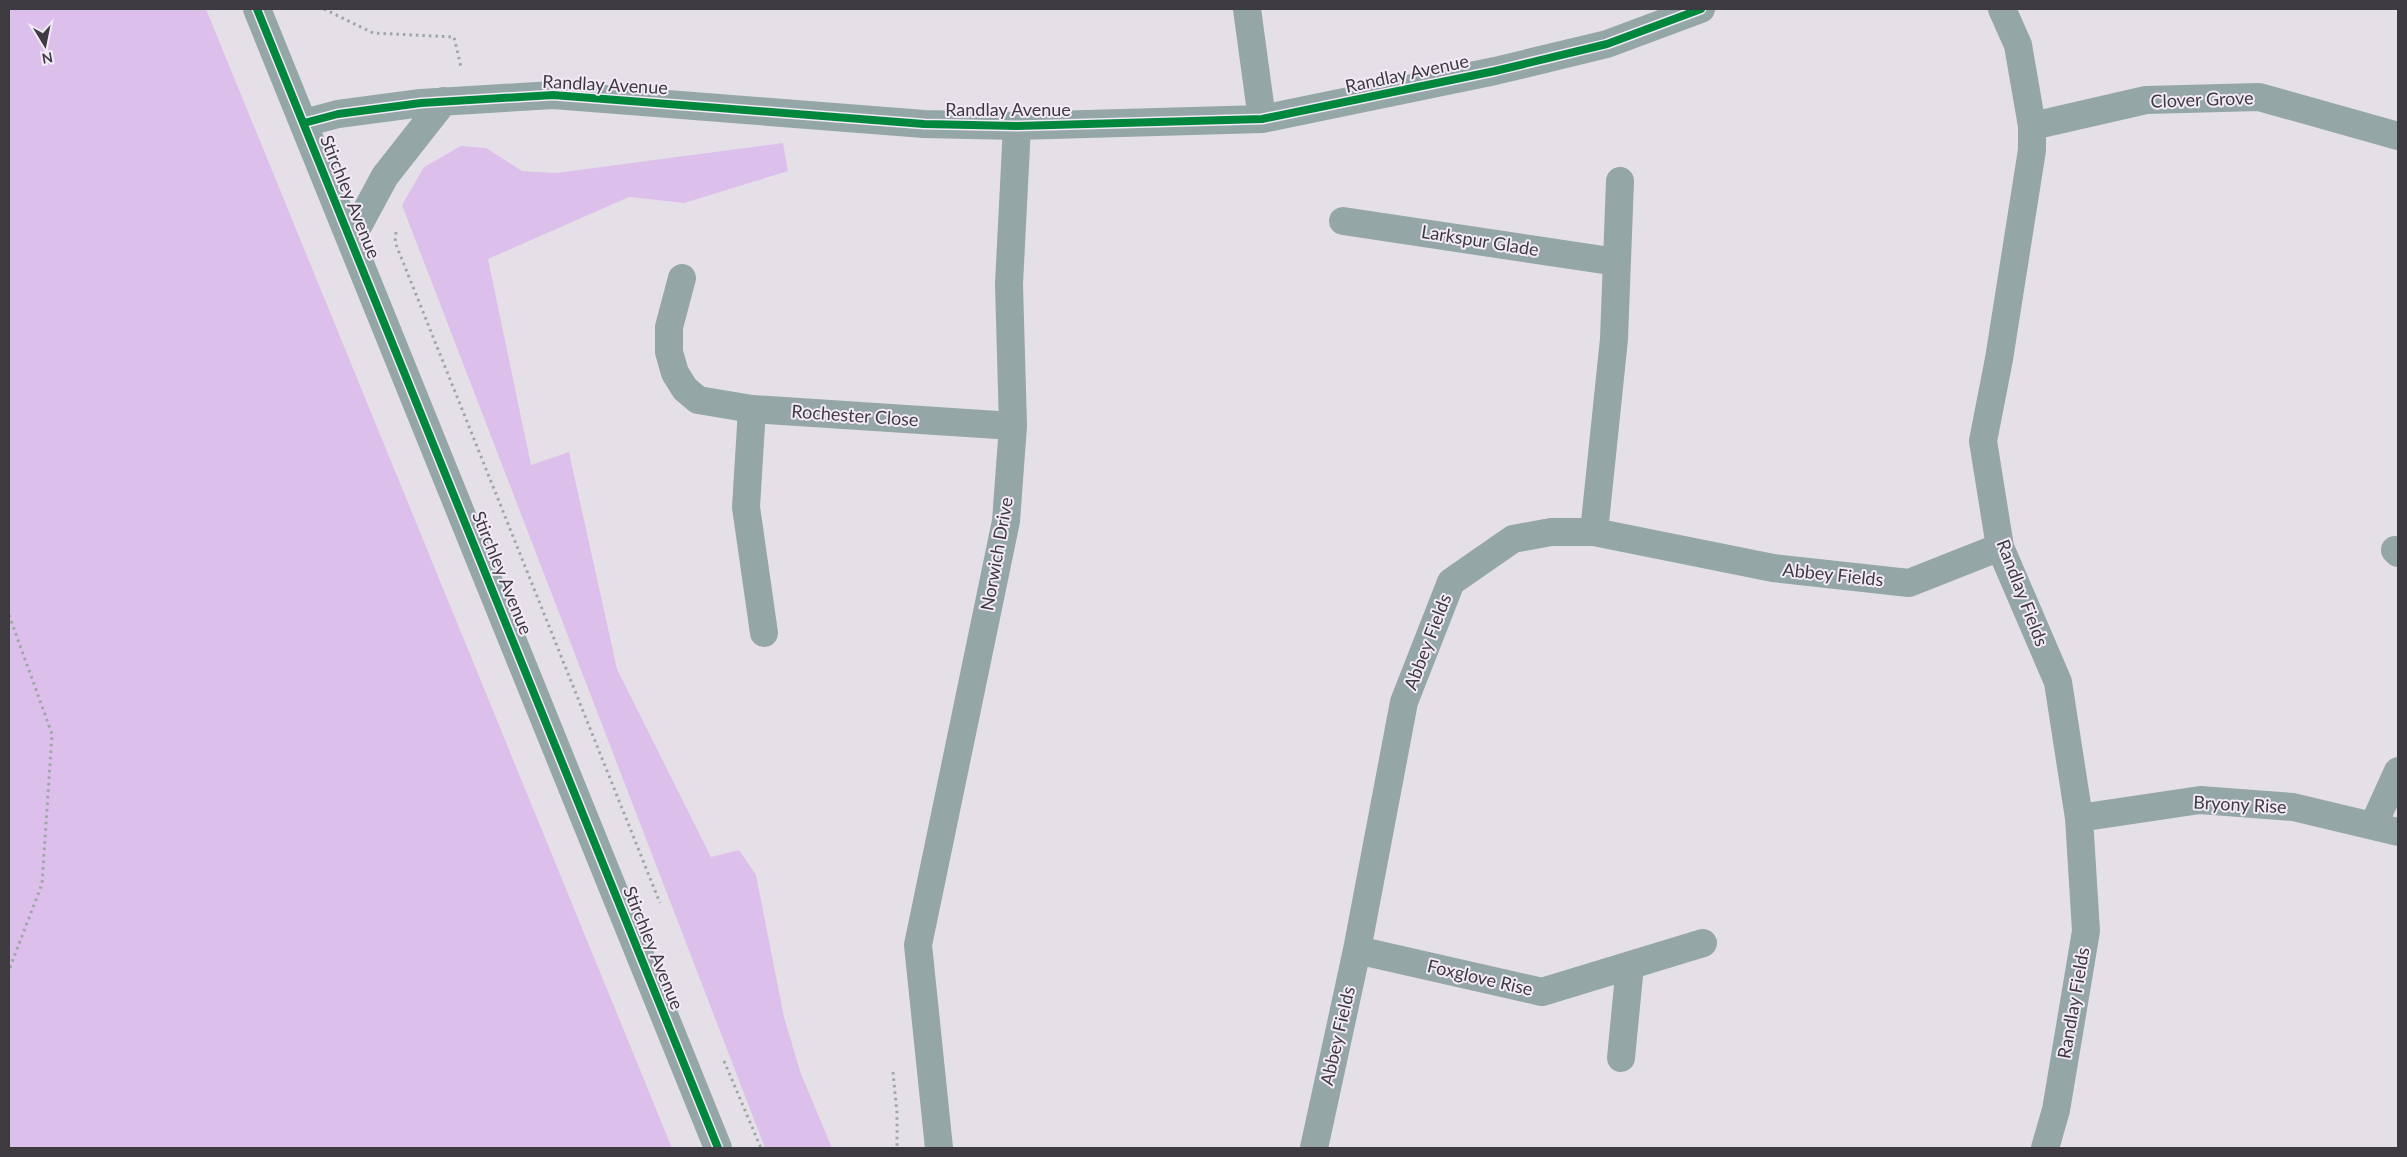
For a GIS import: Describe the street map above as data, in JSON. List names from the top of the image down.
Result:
{
  "streets": {
    "street": [
      "Randlay Avenue",
      "Clover Grove",
      "Stirchley Avenue",
      "Larkspur Glade",
      "Rochester Close",
      "Norwich Drive",
      "Abbey Fields",
      "Randlay Fields",
      "Bryony Rise",
      "Foxglove Rise"
    ]
  },
  "crossings": [
    ["Randlay Avenue", "Stirchley Avenue"],
    ["Randlay Avenue", "Norwich Drive"],
    ["Clover Grove", "Randlay Fields"],
    ["Rochester Close", "Norwich Drive"],
    ["Abbey Fields", "Randlay Fields"],
    ["Abbey Fields", "Foxglove Rise"],
    ["Randlay Fields", "Bryony Rise"]
  ],
  "north": "bottom"
}
